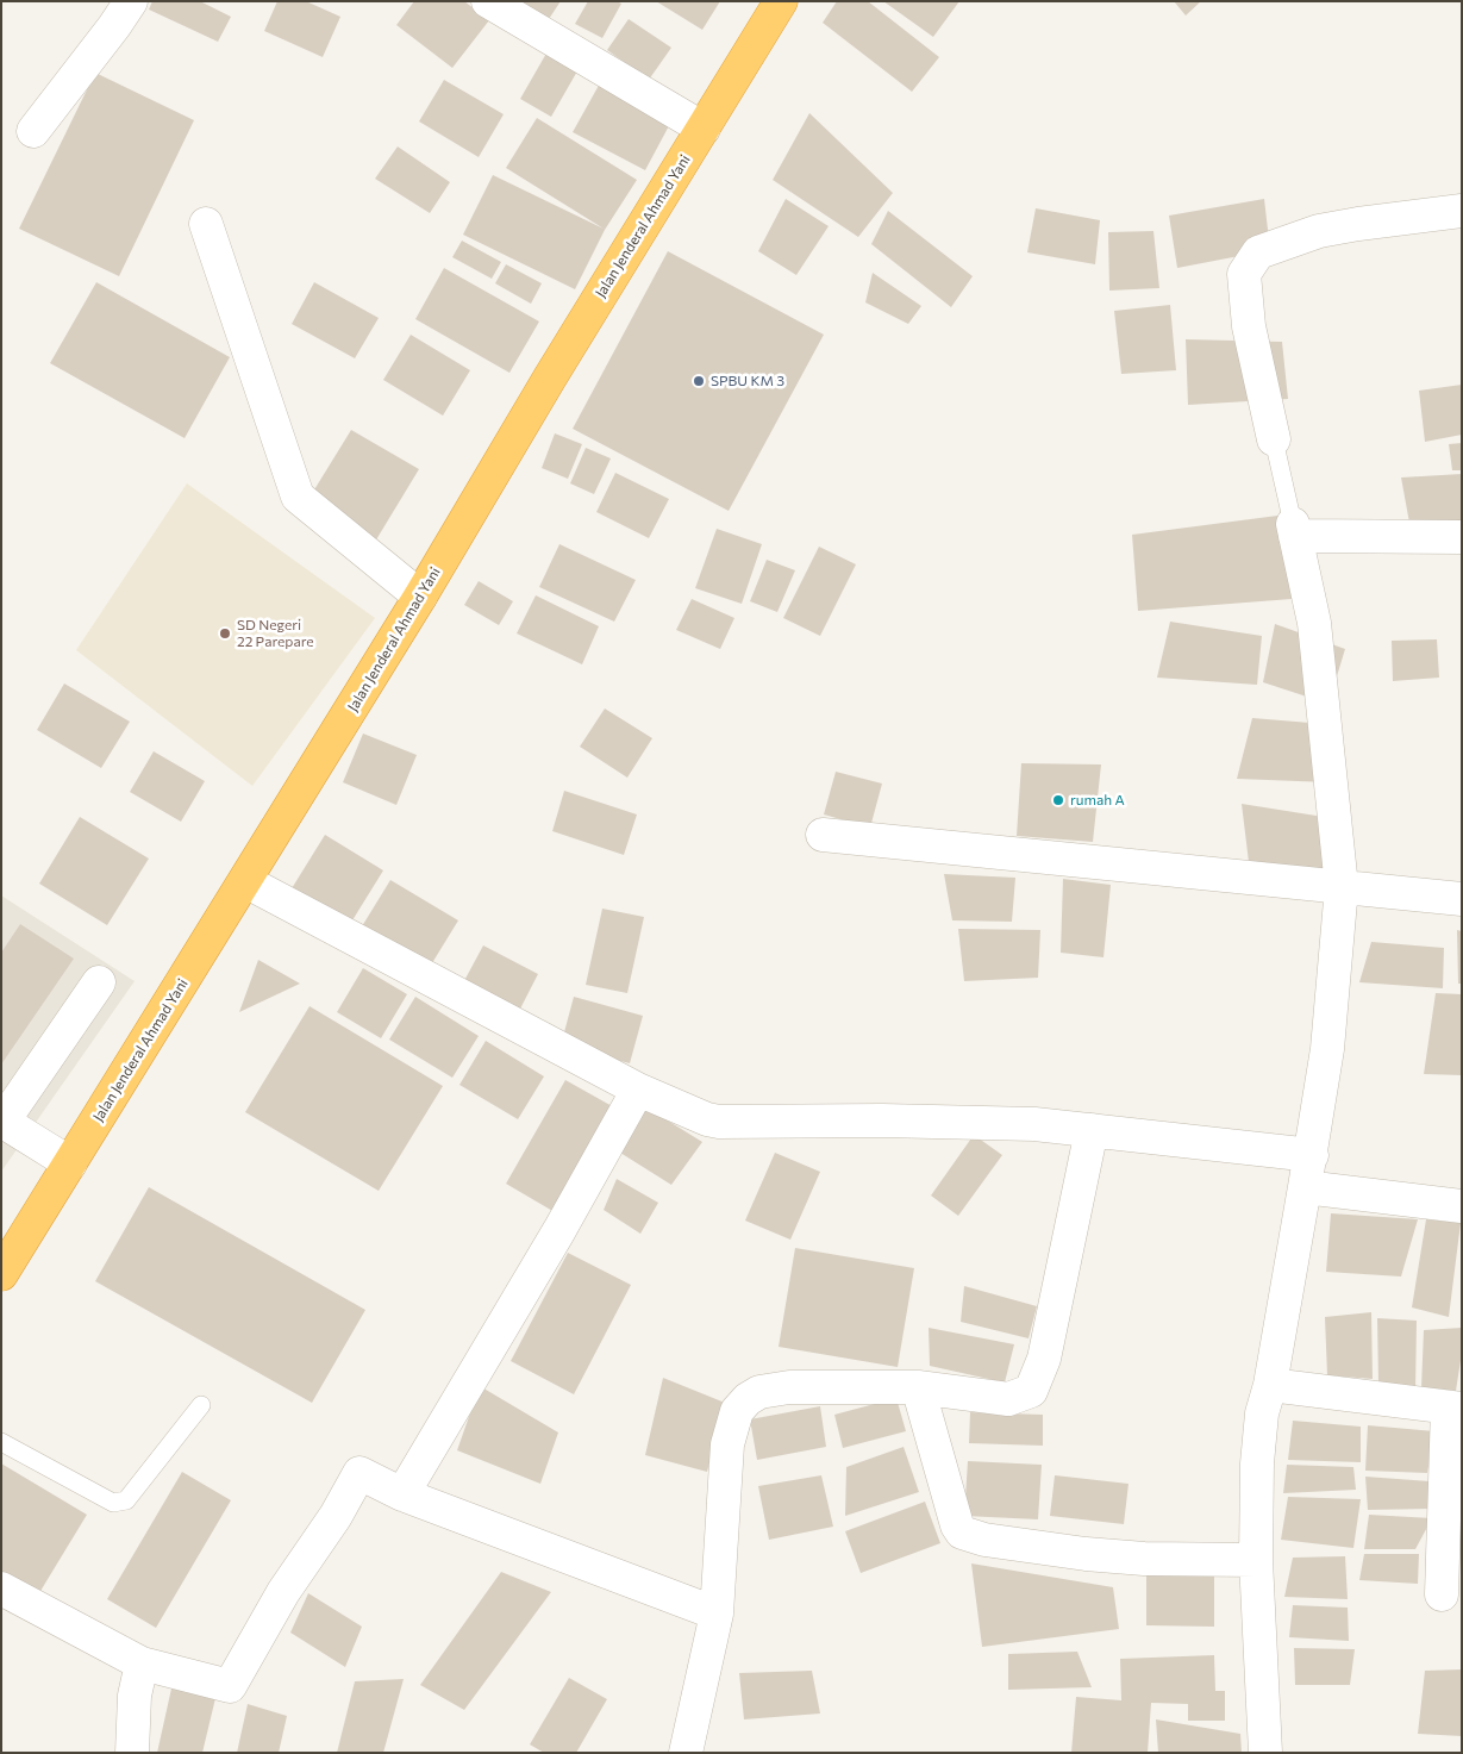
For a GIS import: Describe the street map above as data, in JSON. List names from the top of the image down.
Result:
{
  "streets": {
    "highway": ["Jalan Jenderal Ahmad Yani"]
  },
  "places": ["SPBU KM 3", "SD Negeri 22 Parepare", "rumah A"]
}
